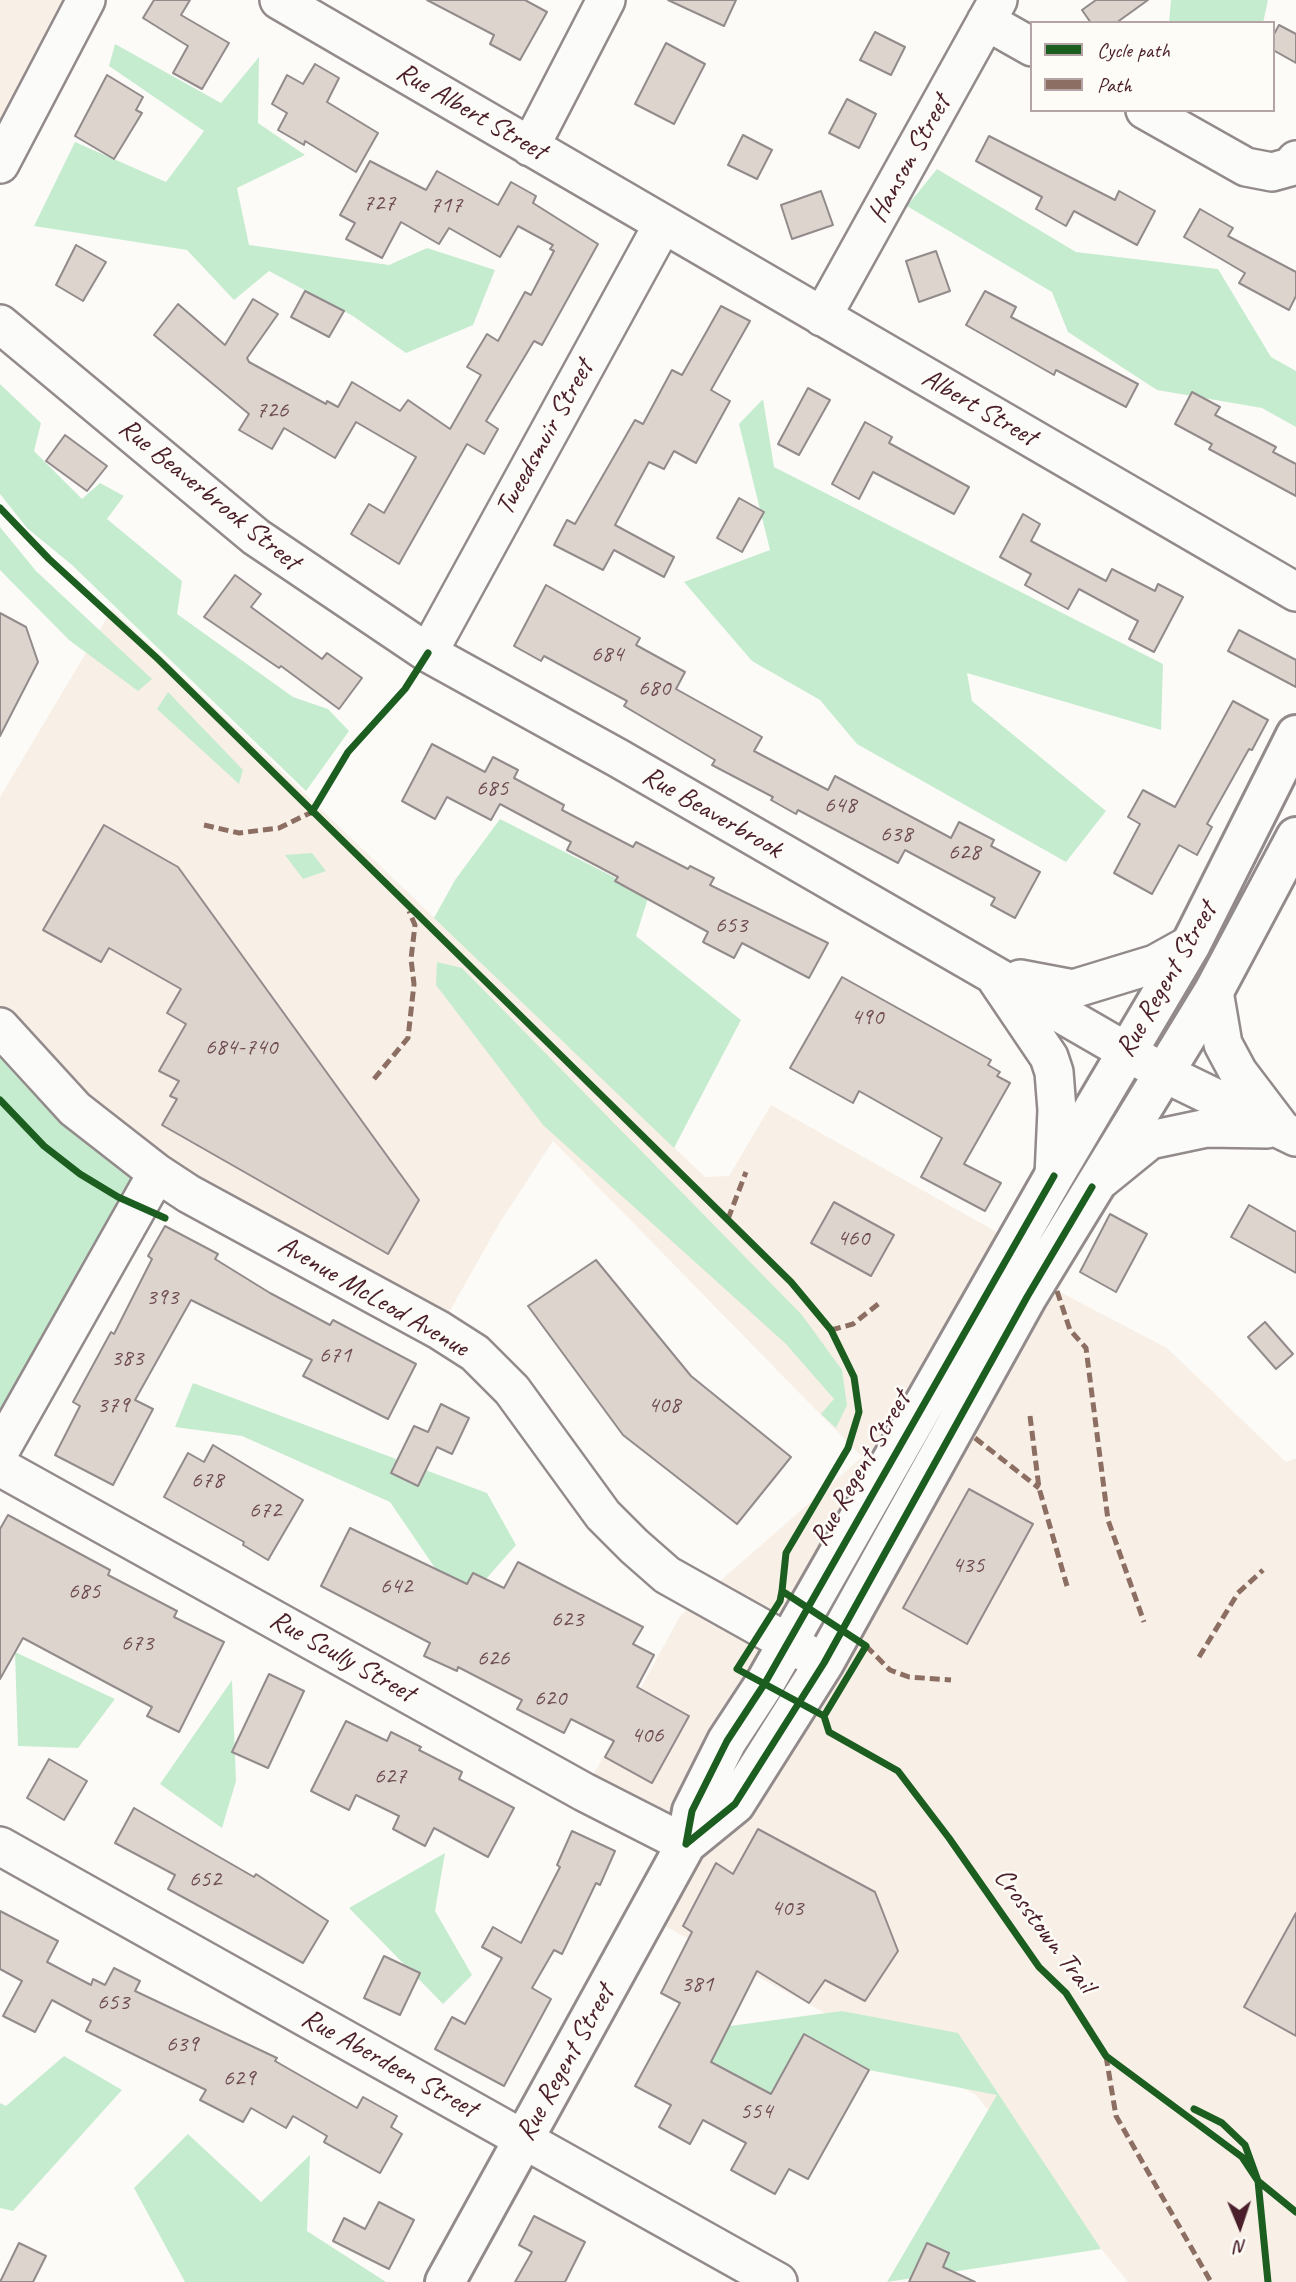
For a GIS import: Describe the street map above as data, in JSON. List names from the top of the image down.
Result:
{
  "streets": {
    "main road": ["Rue Regent Street"],
    "street": [
      "Rue Albert Street",
      "Hanson Street",
      "Albert Street",
      "Tweedsmuir Street",
      "Rue Beaverbrook Street",
      "Rue Beaverbrook",
      "Avenue McLeod Avenue",
      "Rue Scully Street",
      "Rue Aberdeen Street"
    ],
    "cycle path": ["Crosstown Trail"]
  },
  "crossings": [
    ["Rue Albert Street", "Albert Street"],
    ["Rue Albert Street", "Tweedsmuir Street"],
    ["Hanson Street", "Albert Street"],
    ["Albert Street", "Tweedsmuir Street"],
    ["Tweedsmuir Street", "Rue Beaverbrook Street"],
    ["Tweedsmuir Street", "Rue Beaverbrook"],
    ["Rue Beaverbrook Street", "Rue Beaverbrook"],
    ["Rue Beaverbrook", "Rue Regent Street"],
    ["Rue Regent Street", "Avenue McLeod Avenue"],
    ["Rue Regent Street", "Rue Scully Street"],
    ["Rue Regent Street", "Rue Aberdeen Street"]
  ],
  "house_numbers": [
    "727",
    "717",
    "726",
    "684",
    "680",
    "685",
    "648",
    "638",
    "628",
    "653",
    "490",
    "684-740",
    "460",
    "393",
    "671",
    "383",
    "379",
    "408",
    "678",
    "672",
    "435",
    "642",
    "685",
    "623",
    "673",
    "626",
    "620",
    "406",
    "627",
    "652",
    "403",
    "381",
    "653",
    "639",
    "629",
    "554"
  ],
  "legend": ["Cycle path", "Path"],
  "north": "bottom"
}
